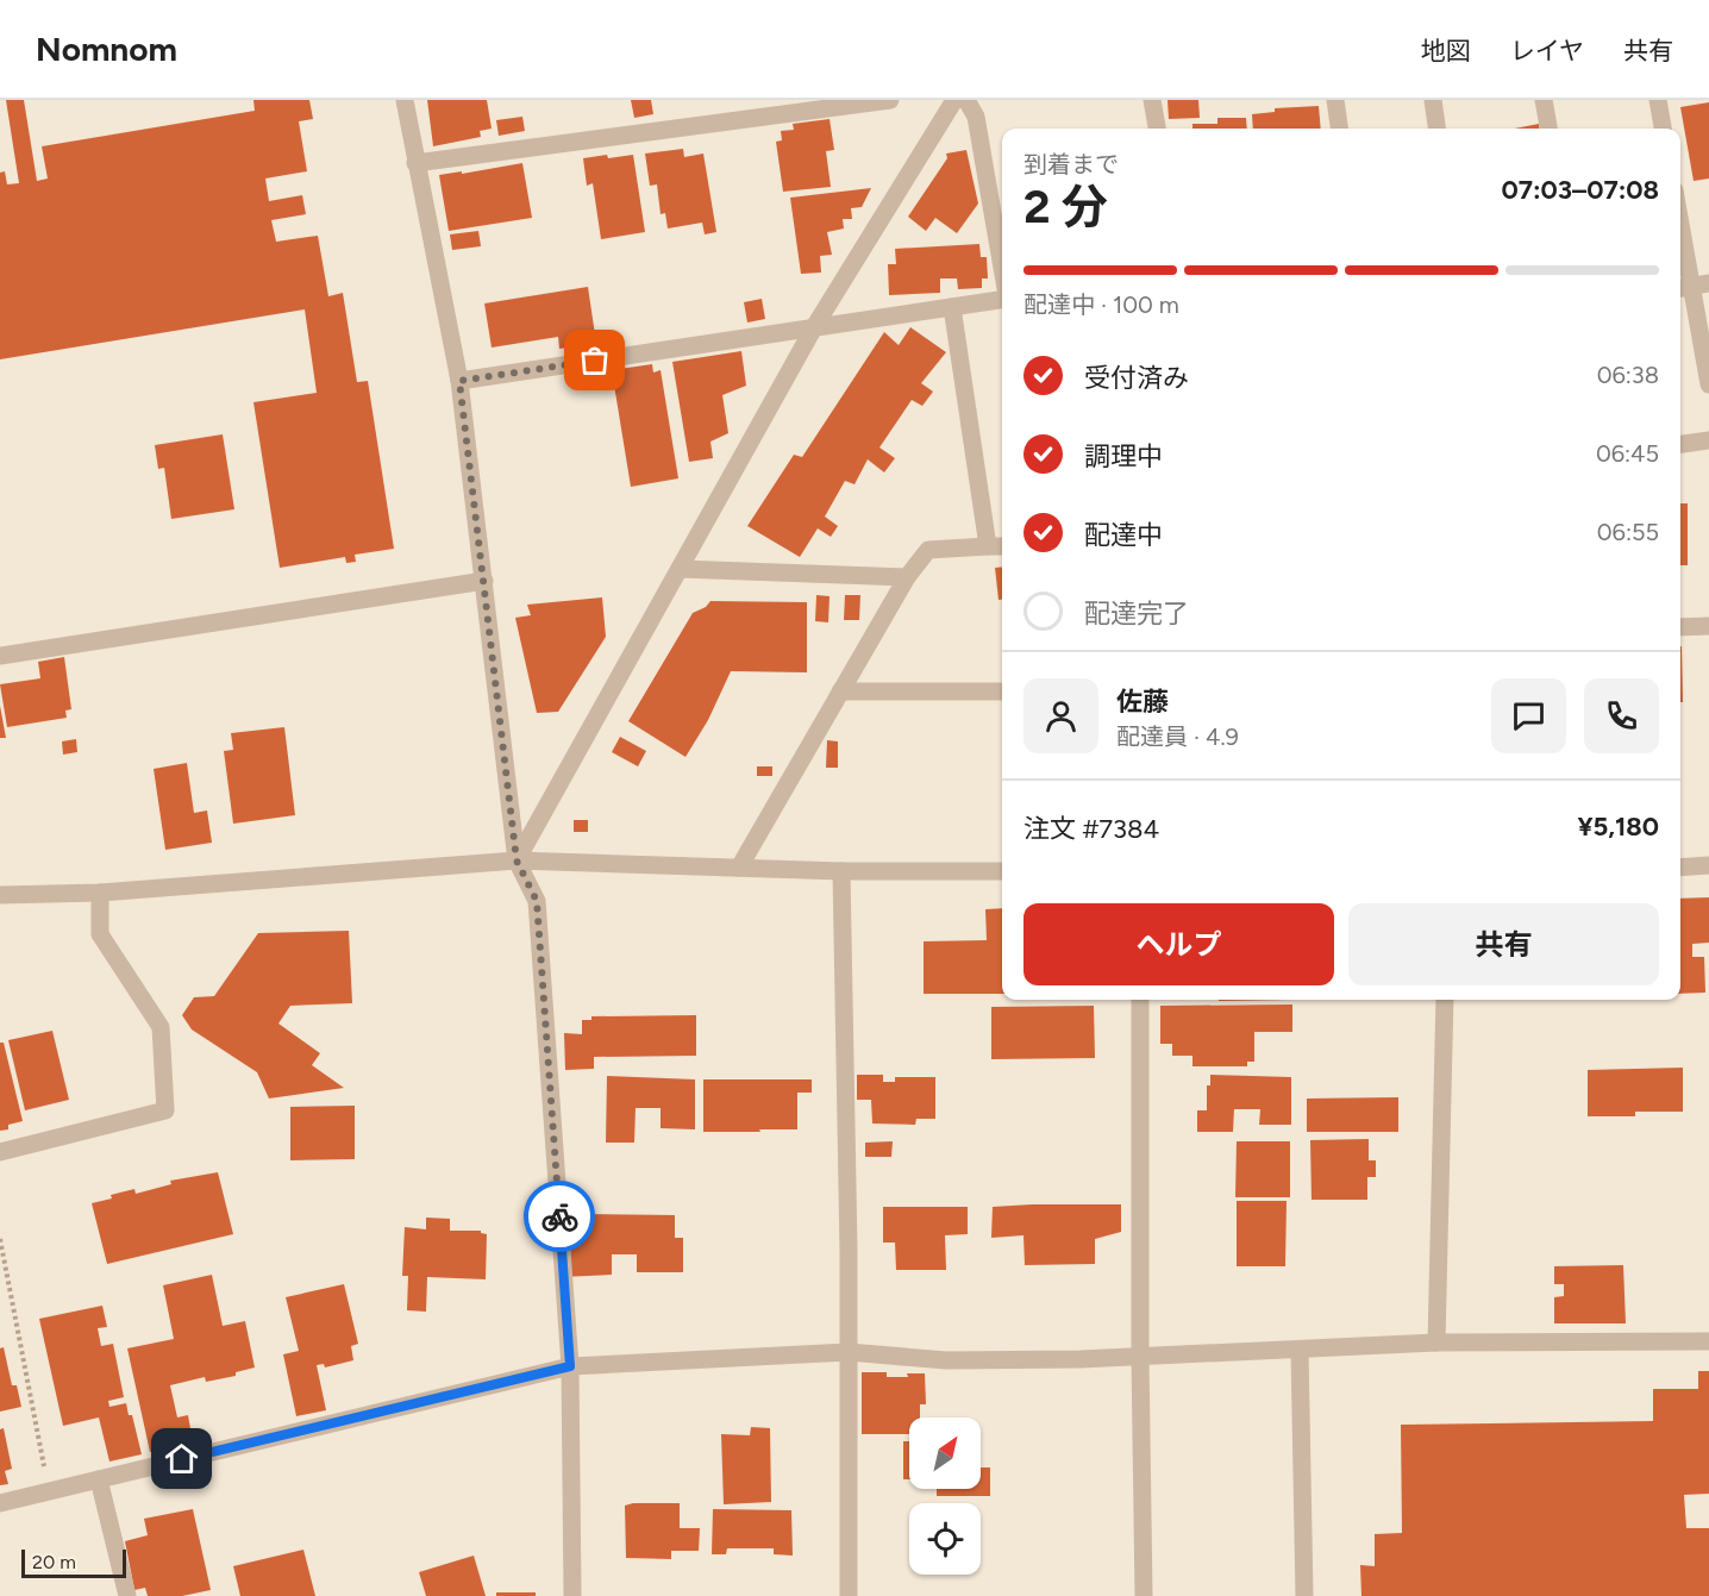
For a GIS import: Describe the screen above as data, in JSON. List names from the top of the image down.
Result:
{
  "scale_bar": "20 m",
  "north": "top right",
  "page": {
    "header": "Nomnom",
    "nav": ["地図", "レイヤ", "共有"],
    "heading": ["2 分", "到着まで", "07:03–07:08"],
    "panel": [
      "佐藤",
      "配達員 · 4.9",
      "注文 #7384",
      "¥5,180"
    ],
    "bar": "配達中 · 100 m",
    "list": [
      ["受付済み", "06:38"],
      ["調理中", "06:45"],
      ["配達中", "06:55"],
      "配達完了"
    ],
    "buttons": ["ヘルプ", "共有"],
    "scale": "20 m"
  }
}
